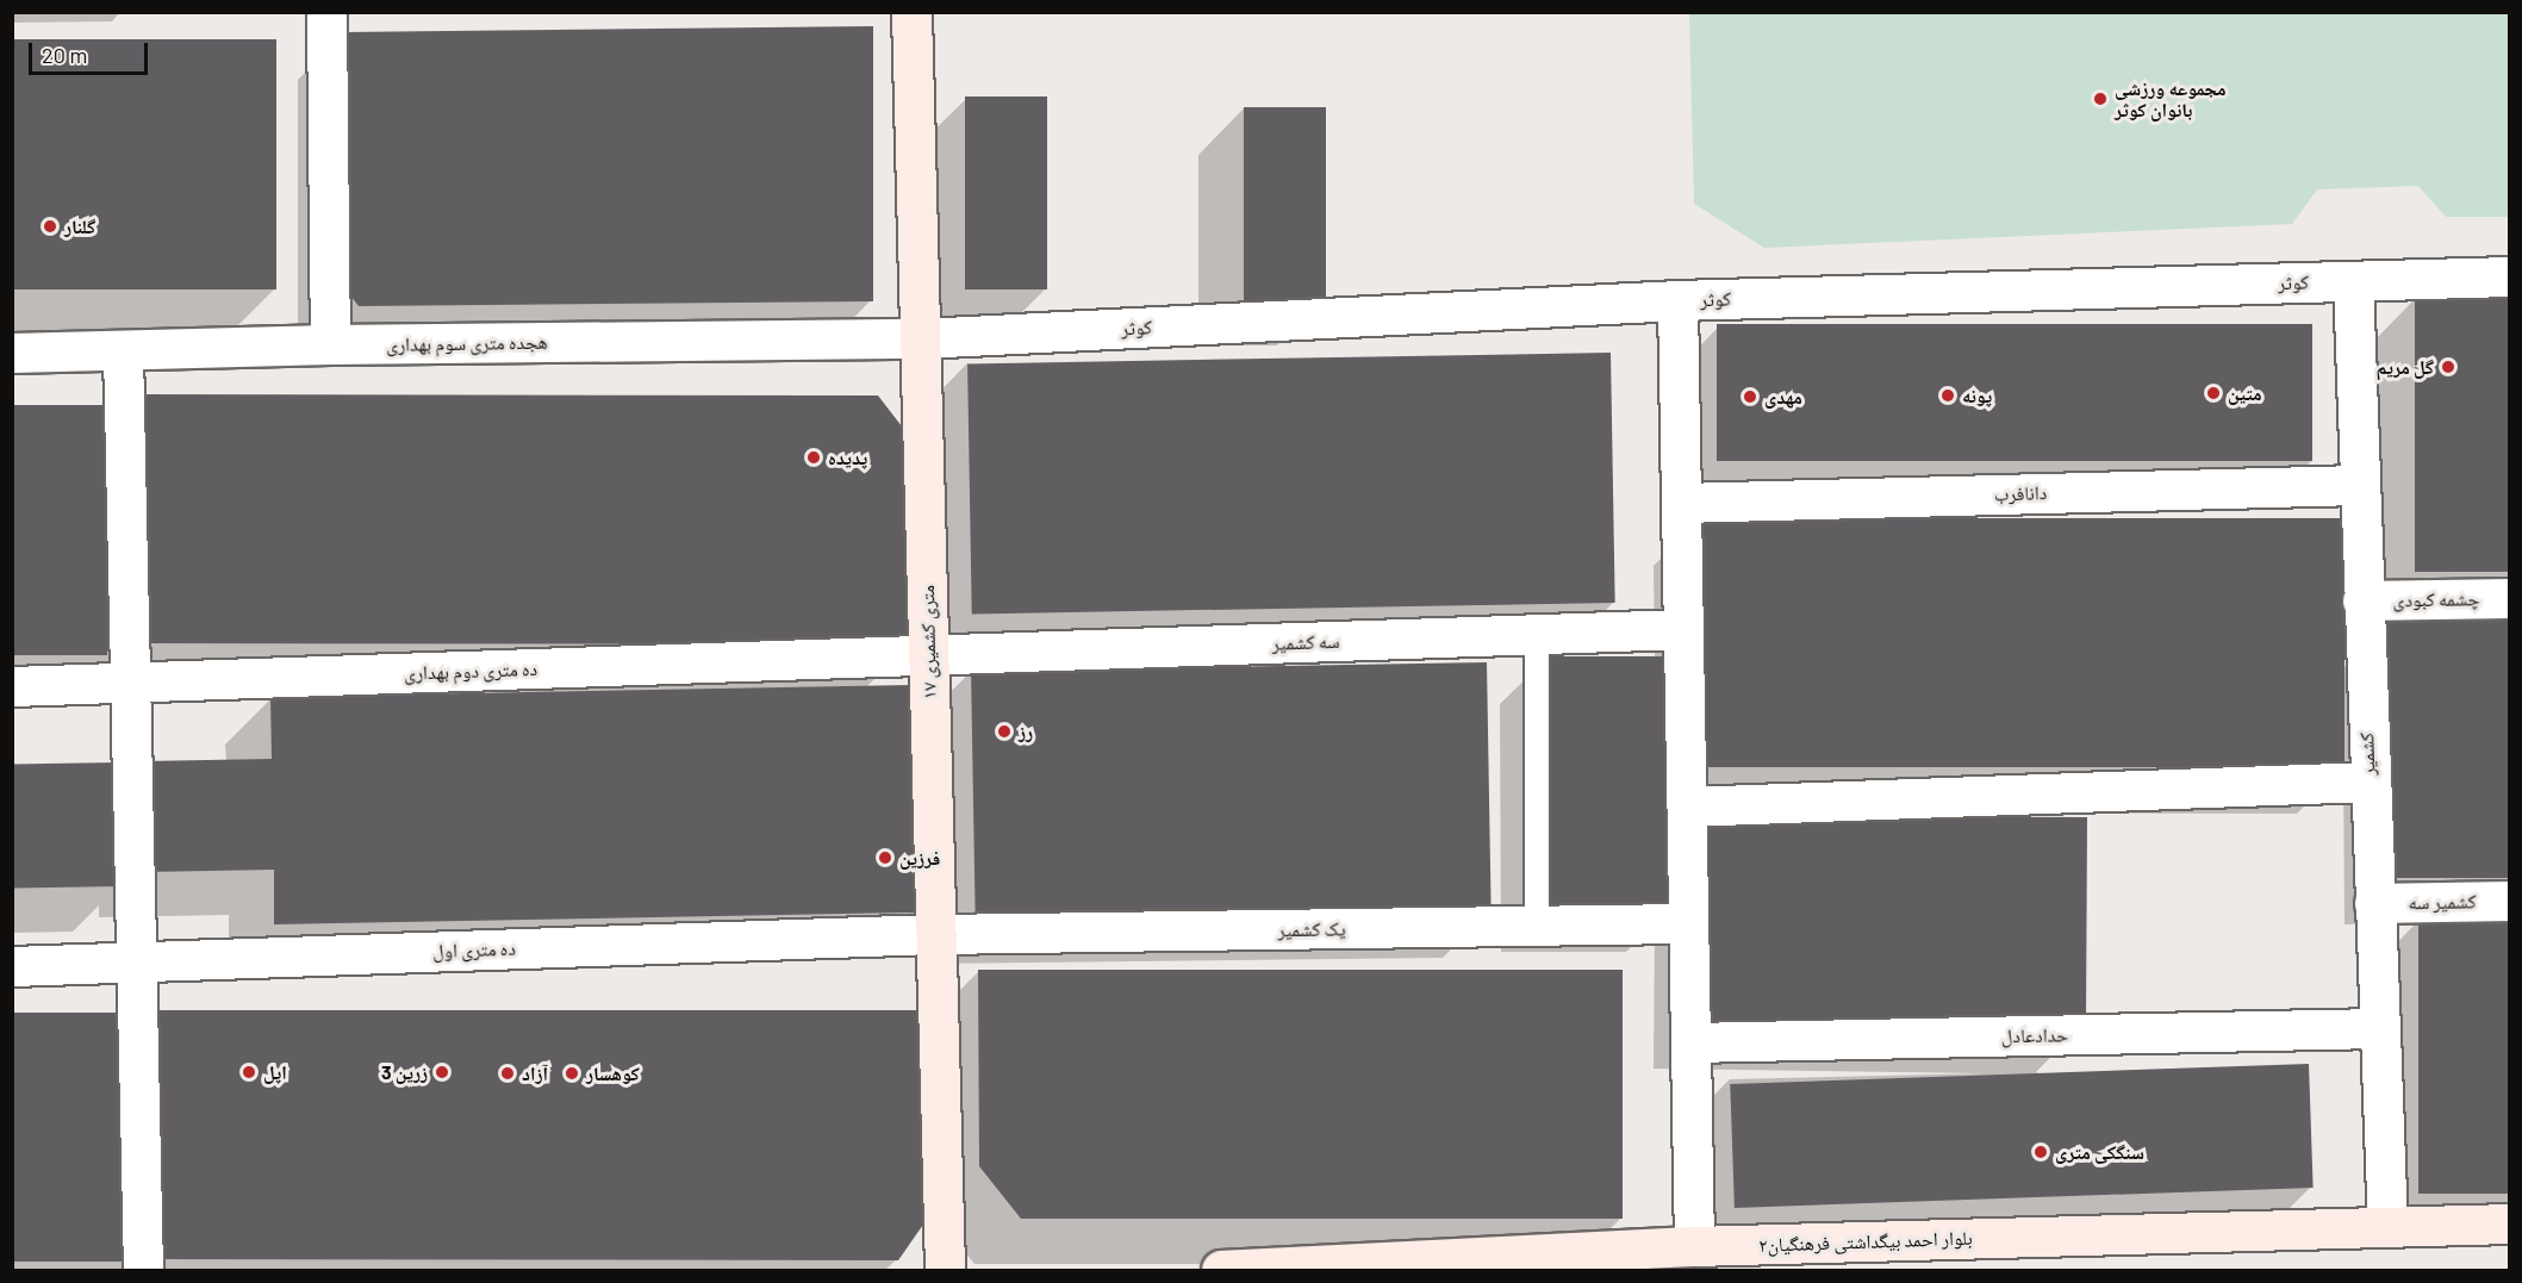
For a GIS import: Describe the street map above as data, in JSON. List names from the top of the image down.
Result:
{
  "streets": {
    "main road": ["۱۷ متری کشمیری", "بلوار احمد بیگداشتی فرهنگیان۲"],
    "street": [
      "کوثر",
      "هجده متری سوم بهداری",
      "دانافرب",
      "چشمه کبودی",
      "سه کشمیر",
      "ده متری دوم بهداری",
      "کشمیر",
      "کشمیر سه",
      "یک کشمیر",
      "ده متری اول",
      "حدادعادل"
    ]
  },
  "crossings": [
    ["کوثر", "هجده متری سوم بهداری"],
    ["کوثر", "۱۷ متری کشمیری"],
    ["کوثر", "کشمیر"],
    ["هجده متری سوم بهداری", "۱۷ متری کشمیری"],
    ["دانافرب", "کشمیر"],
    ["چشمه کبودی", "کشمیر"],
    ["۱۷ متری کشمیری", "سه کشمیر"],
    ["۱۷ متری کشمیری", "ده متری دوم بهداری"],
    ["۱۷ متری کشمیری", "یک کشمیر"],
    ["۱۷ متری کشمیری", "ده متری اول"],
    ["سه کشمیر", "ده متری دوم بهداری"],
    ["کشمیر", "کشمیر سه"],
    ["کشمیر", "حدادعادل"],
    ["کشمیر", "بلوار احمد بیگداشتی فرهنگیان۲"],
    ["یک کشمیر", "ده متری اول"]
  ],
  "places": [
    "مجموعه ورزشی بانوان کوثر",
    "گلنار",
    "گل مریم",
    "متین",
    "پونه",
    "مهدی",
    "پدیده",
    "رز",
    "فرزین",
    "اپل",
    "زرین 3",
    "آزاد",
    "کوهسار",
    "سنگکی متری"
  ],
  "scale_bar": "20 m"
}
